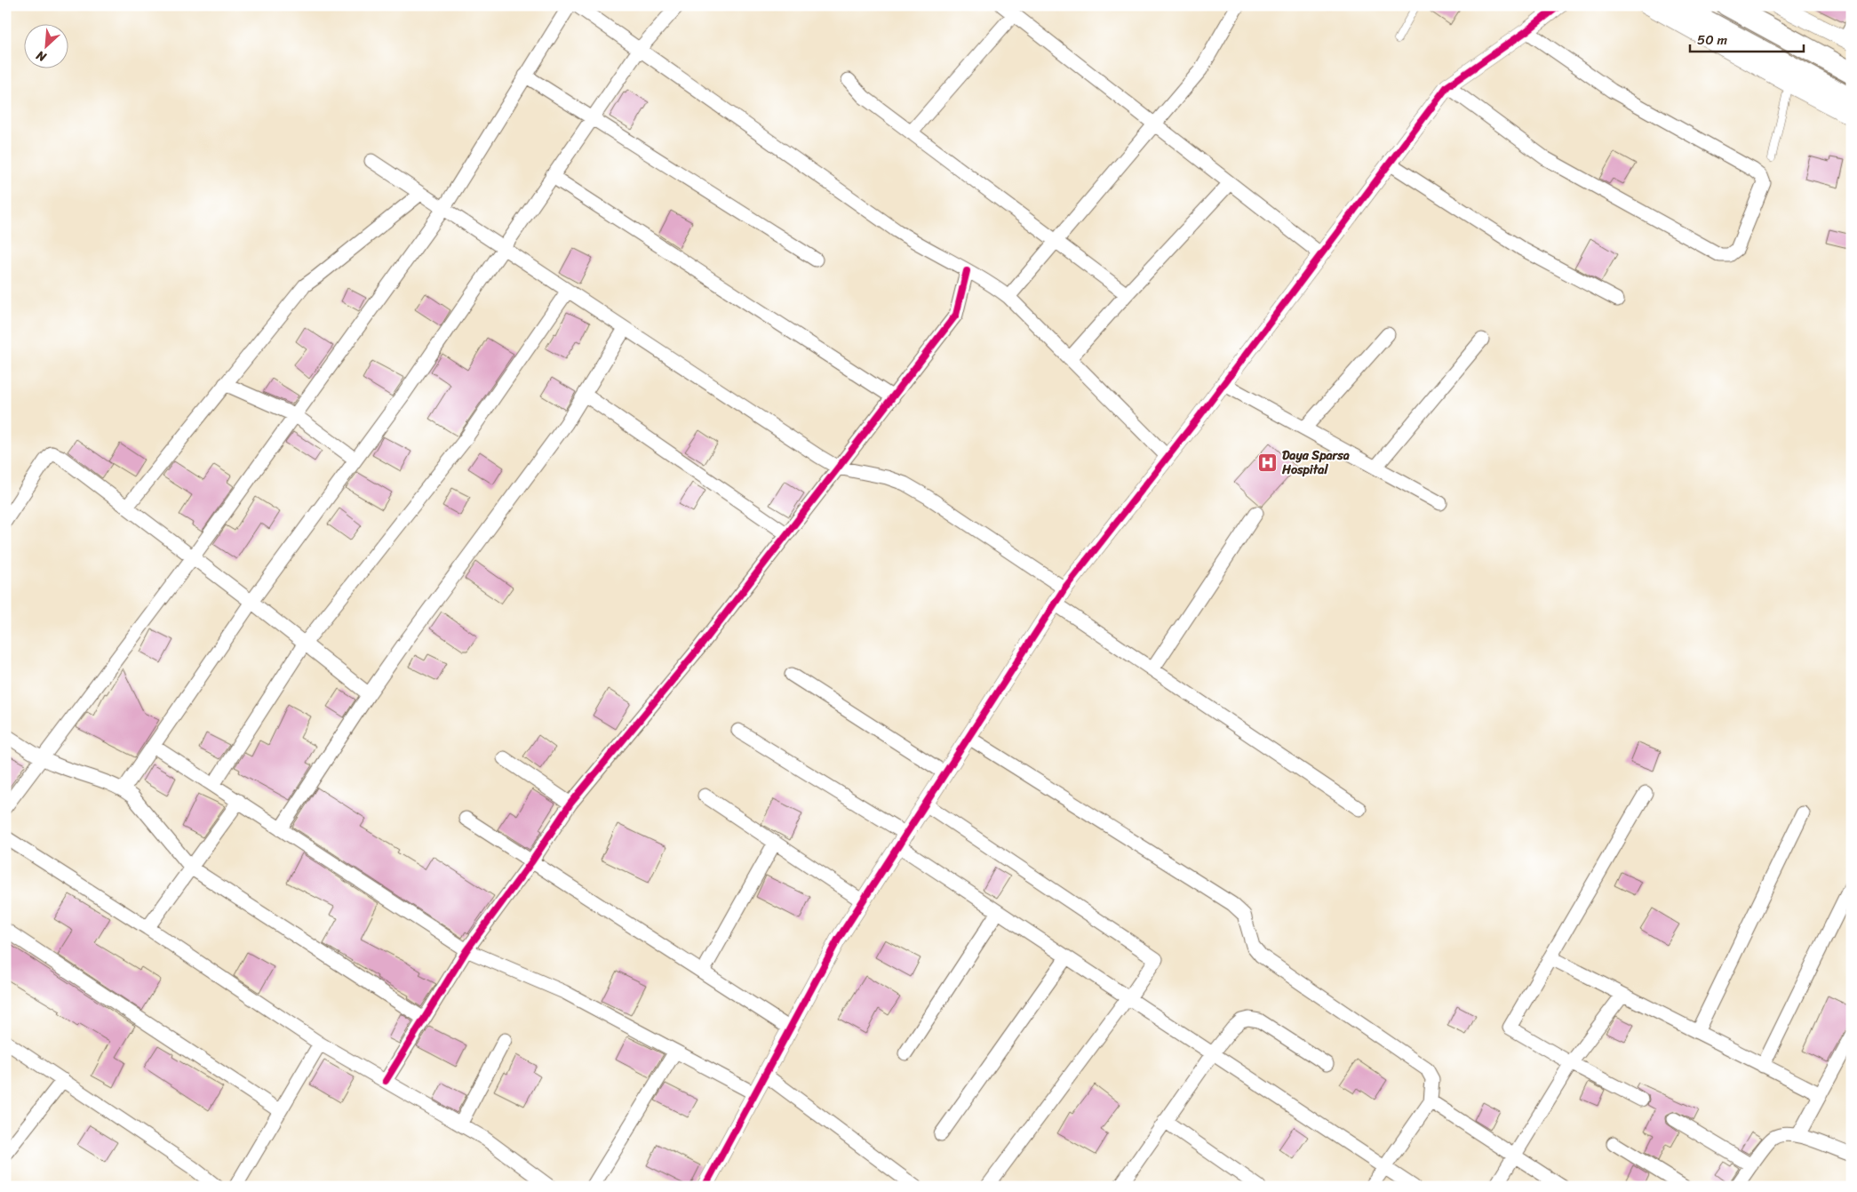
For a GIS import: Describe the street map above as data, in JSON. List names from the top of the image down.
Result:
{
  "places": {
    "hospital": ["Daya Sparsa Hospital"]
  },
  "scale_bar": "50 m",
  "north": "bottom left"
}
